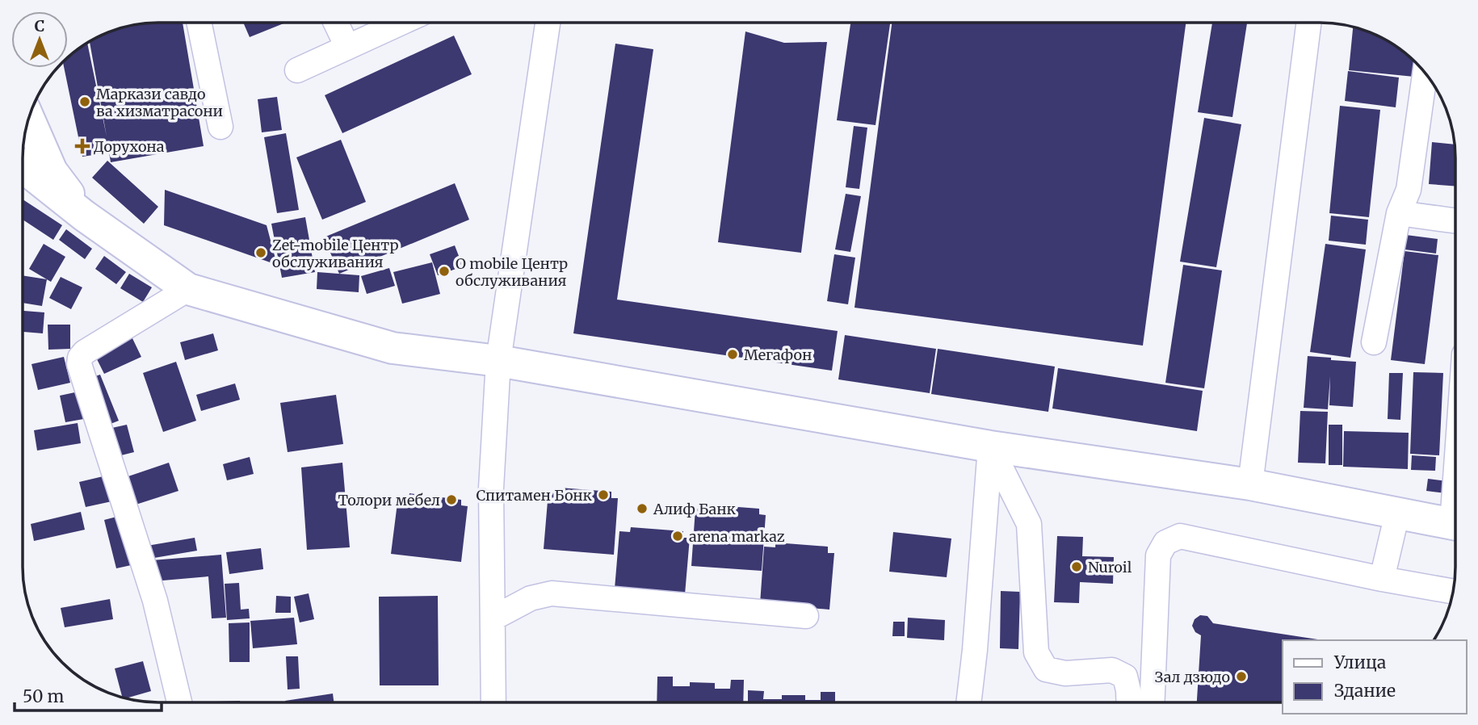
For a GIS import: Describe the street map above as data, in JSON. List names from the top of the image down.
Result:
{
  "places": {
    "other": [
      "Маркази савдо ва хизматрасони",
      "Zet-mobile Центр обслуживания",
      "O mobile Центр обслуживания",
      "Мегафон",
      "Спитамен Бонк",
      "Толори мебел",
      "Алиф Банк",
      "arena markaz",
      "Nuroil",
      "Зал дзюдо"
    ],
    "health": ["Дорухона"]
  },
  "legend": ["Улица", "Здание"],
  "scale_bar": "50 m",
  "north": "top"
}
